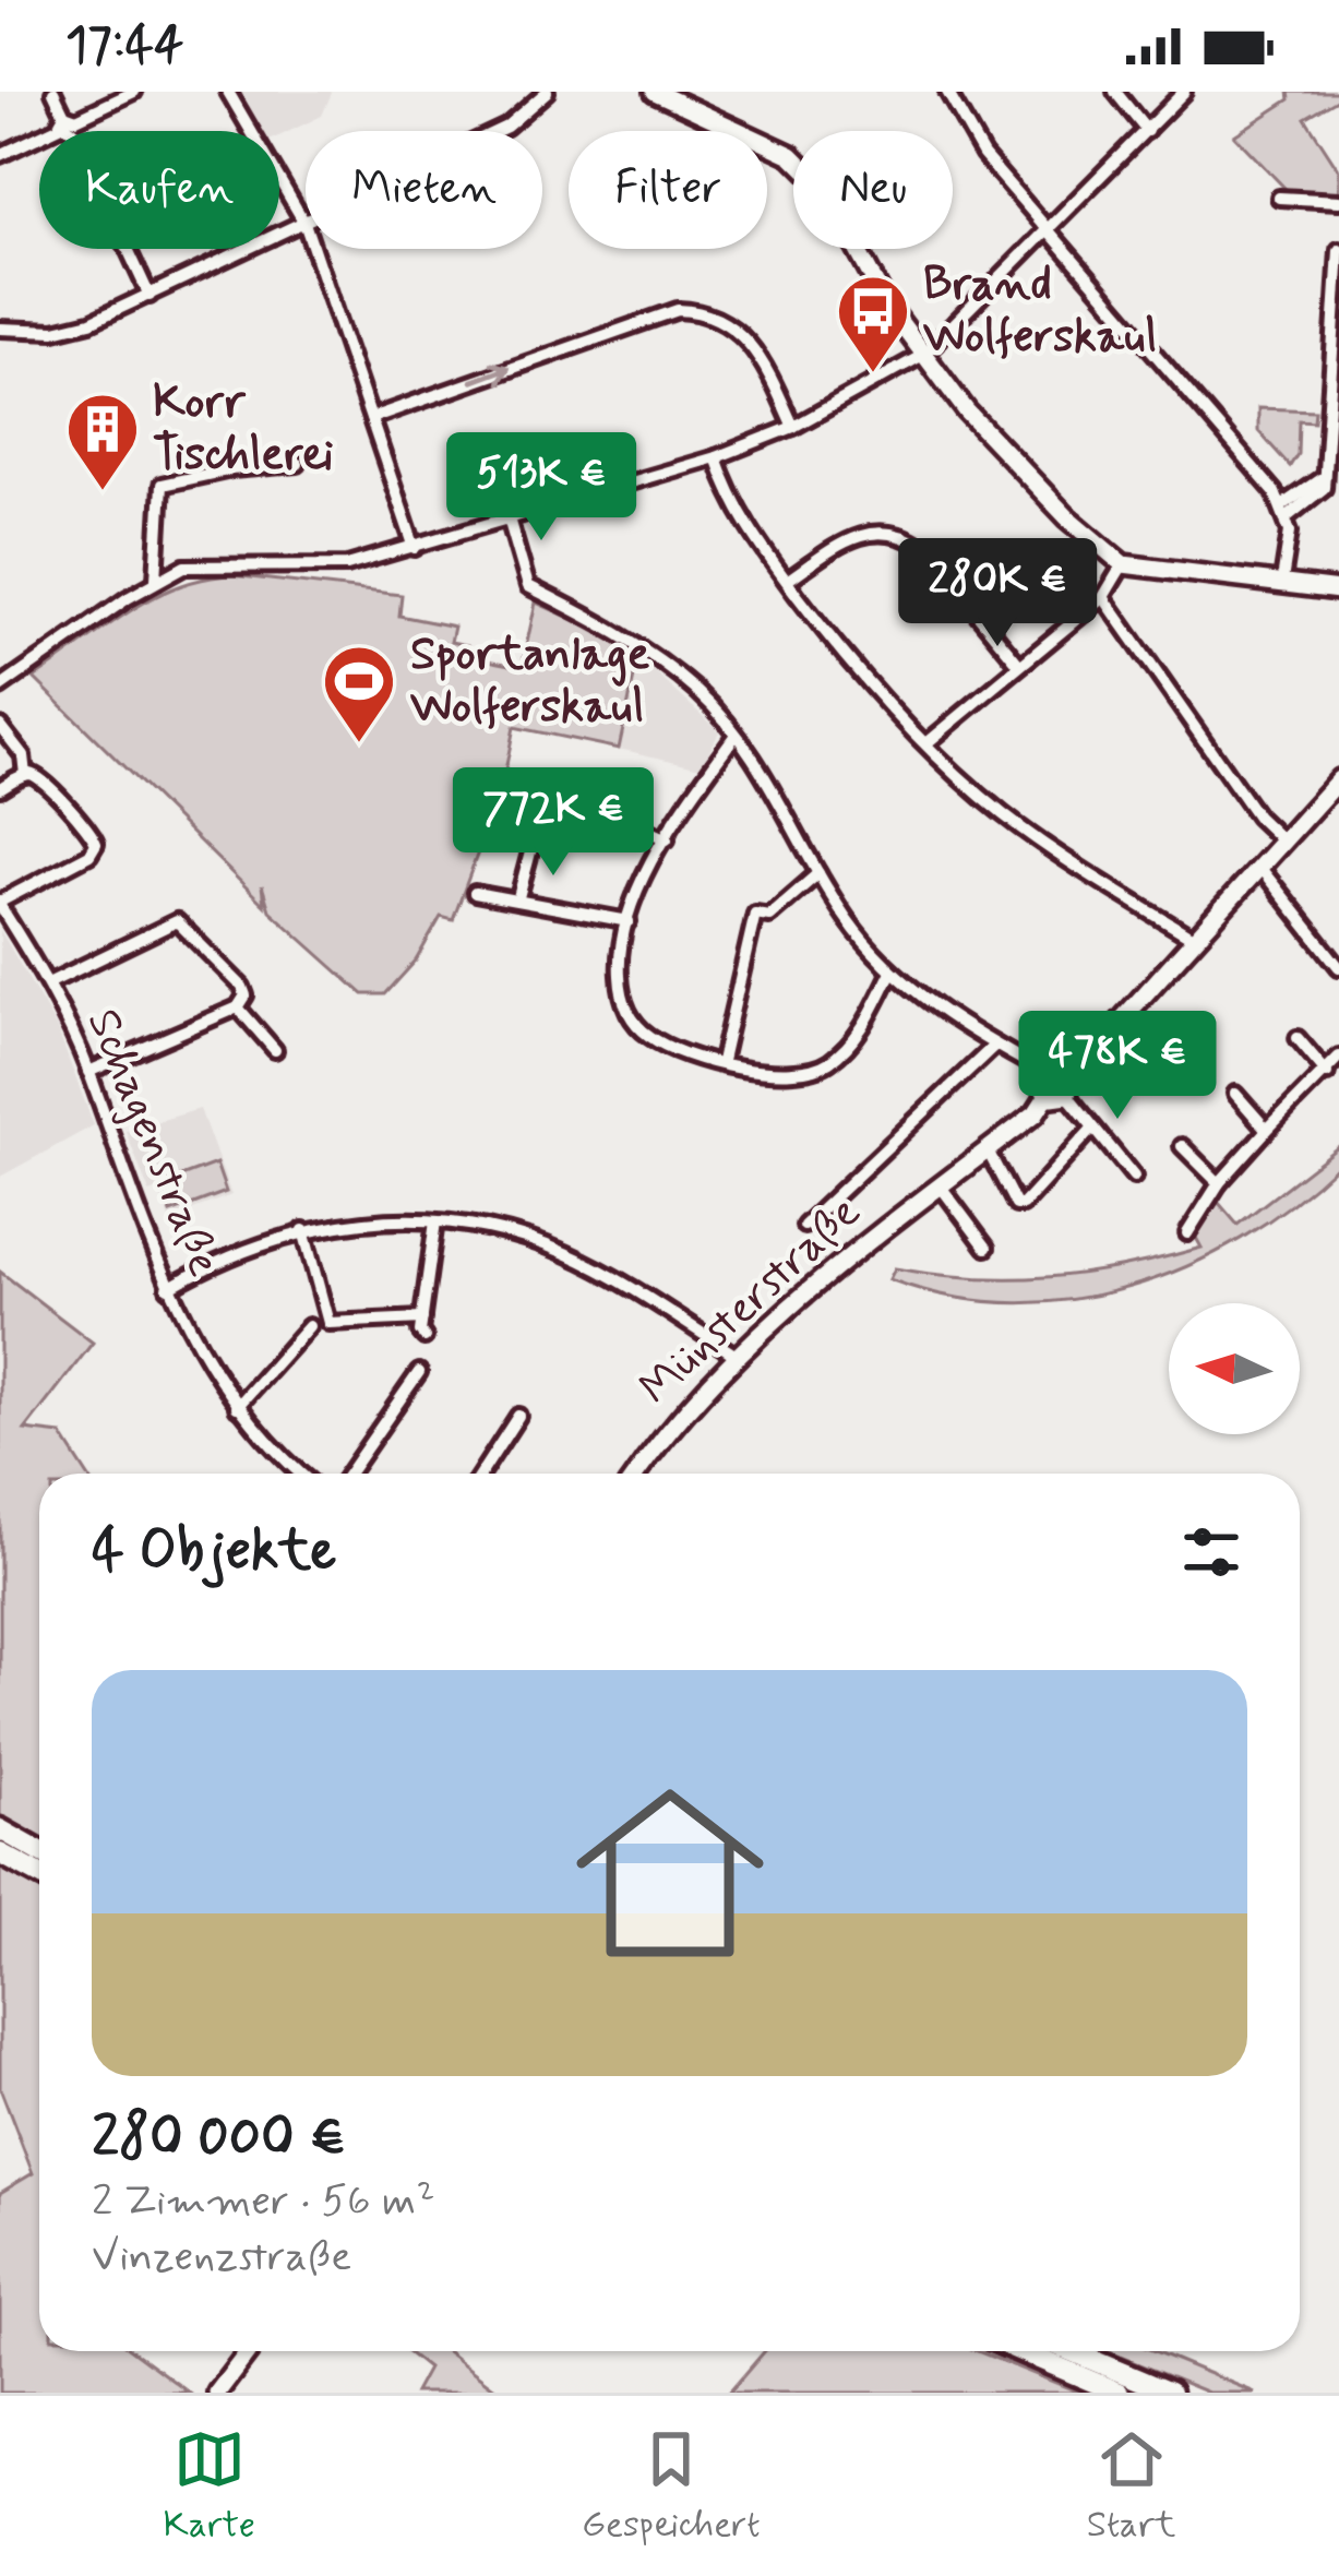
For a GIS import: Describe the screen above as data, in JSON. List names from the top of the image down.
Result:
{
  "streets": {
    "street": ["Schagenstraße", "Münsterstraße"]
  },
  "places": {
    "bus stop": ["Brand Wolferskaul"],
    "building": ["Korr Tischlerei"],
    "sports": ["Sportanlage Wolferskaul"]
  },
  "north": "left",
  "page": {
    "status": "17:44",
    "chip": [
      "Kaufen",
      "Mieten",
      "Filter",
      "Neu"
    ],
    "price": [
      "513K €",
      "280K €",
      "772K €",
      "478K €"
    ],
    "heading": "4 Objekte",
    "list": [
      {
        "name": "280 000 €",
        "note": "2 Zimmer · 56 m² · Vinzenzstraße"
      }
    ],
    "tabs": ["Karte", "Gespeichert", "Start"]
  }
}
